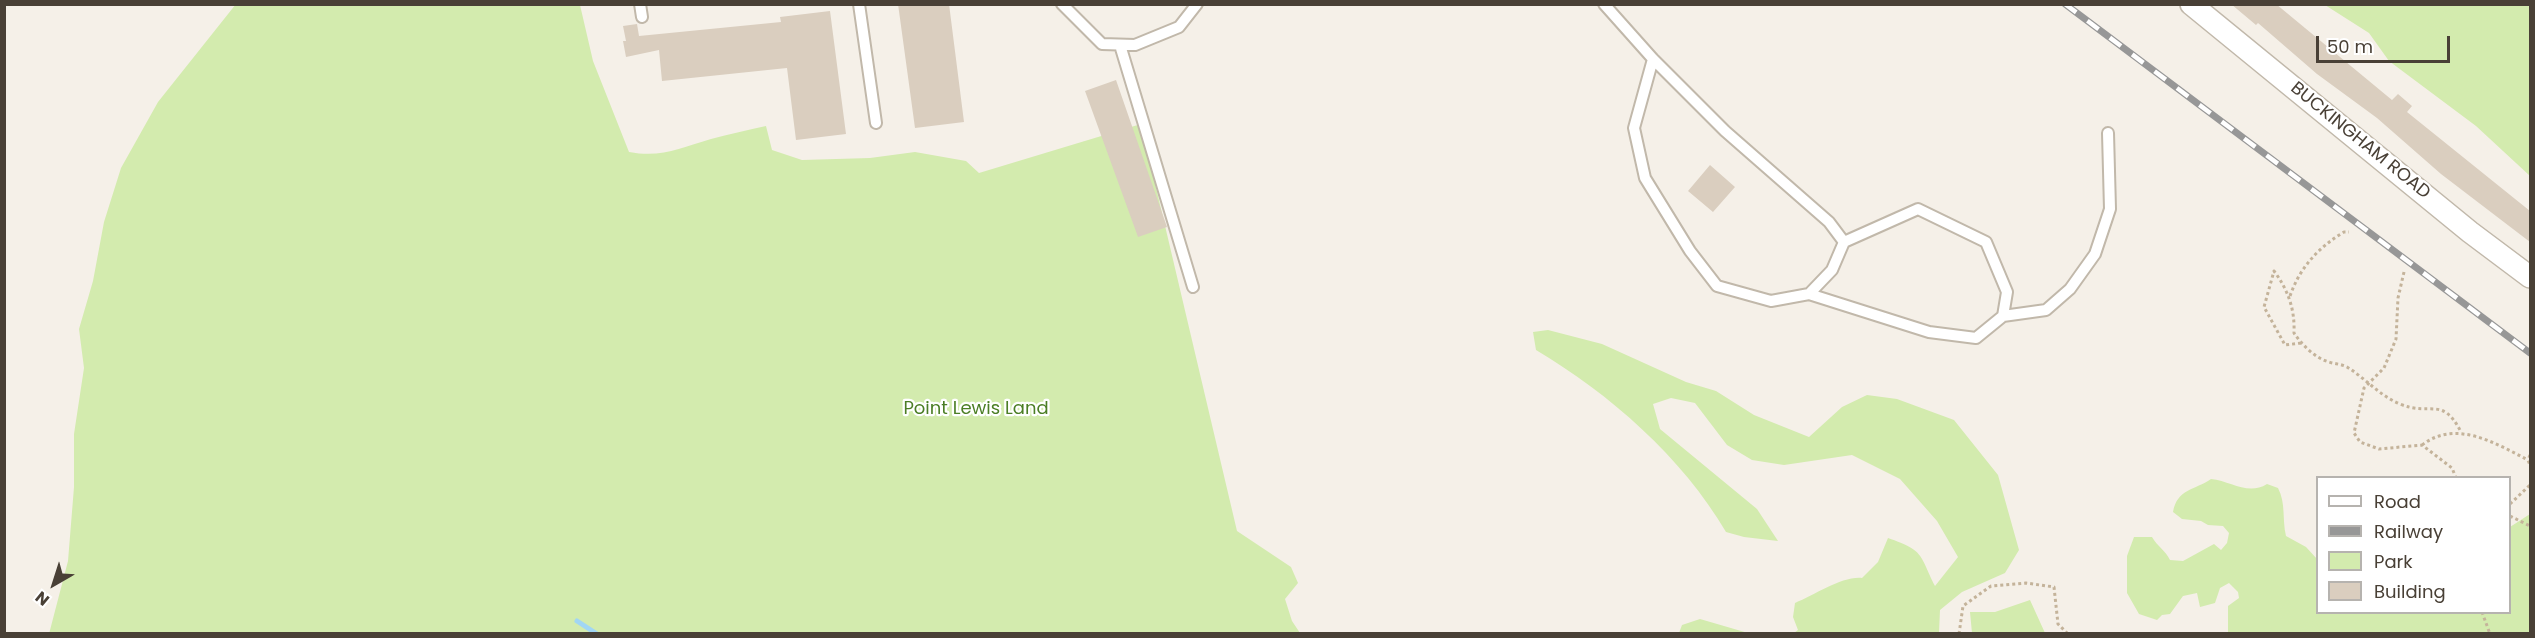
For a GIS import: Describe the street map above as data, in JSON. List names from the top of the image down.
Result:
{
  "streets": {
    "street": ["BUCKINGHAM ROAD"]
  },
  "parks": ["Point Lewis Land"],
  "legend": [
    "Road",
    "Railway",
    "Park",
    "Building"
  ],
  "scale_bar": "50 m",
  "north": "bottom left"
}
